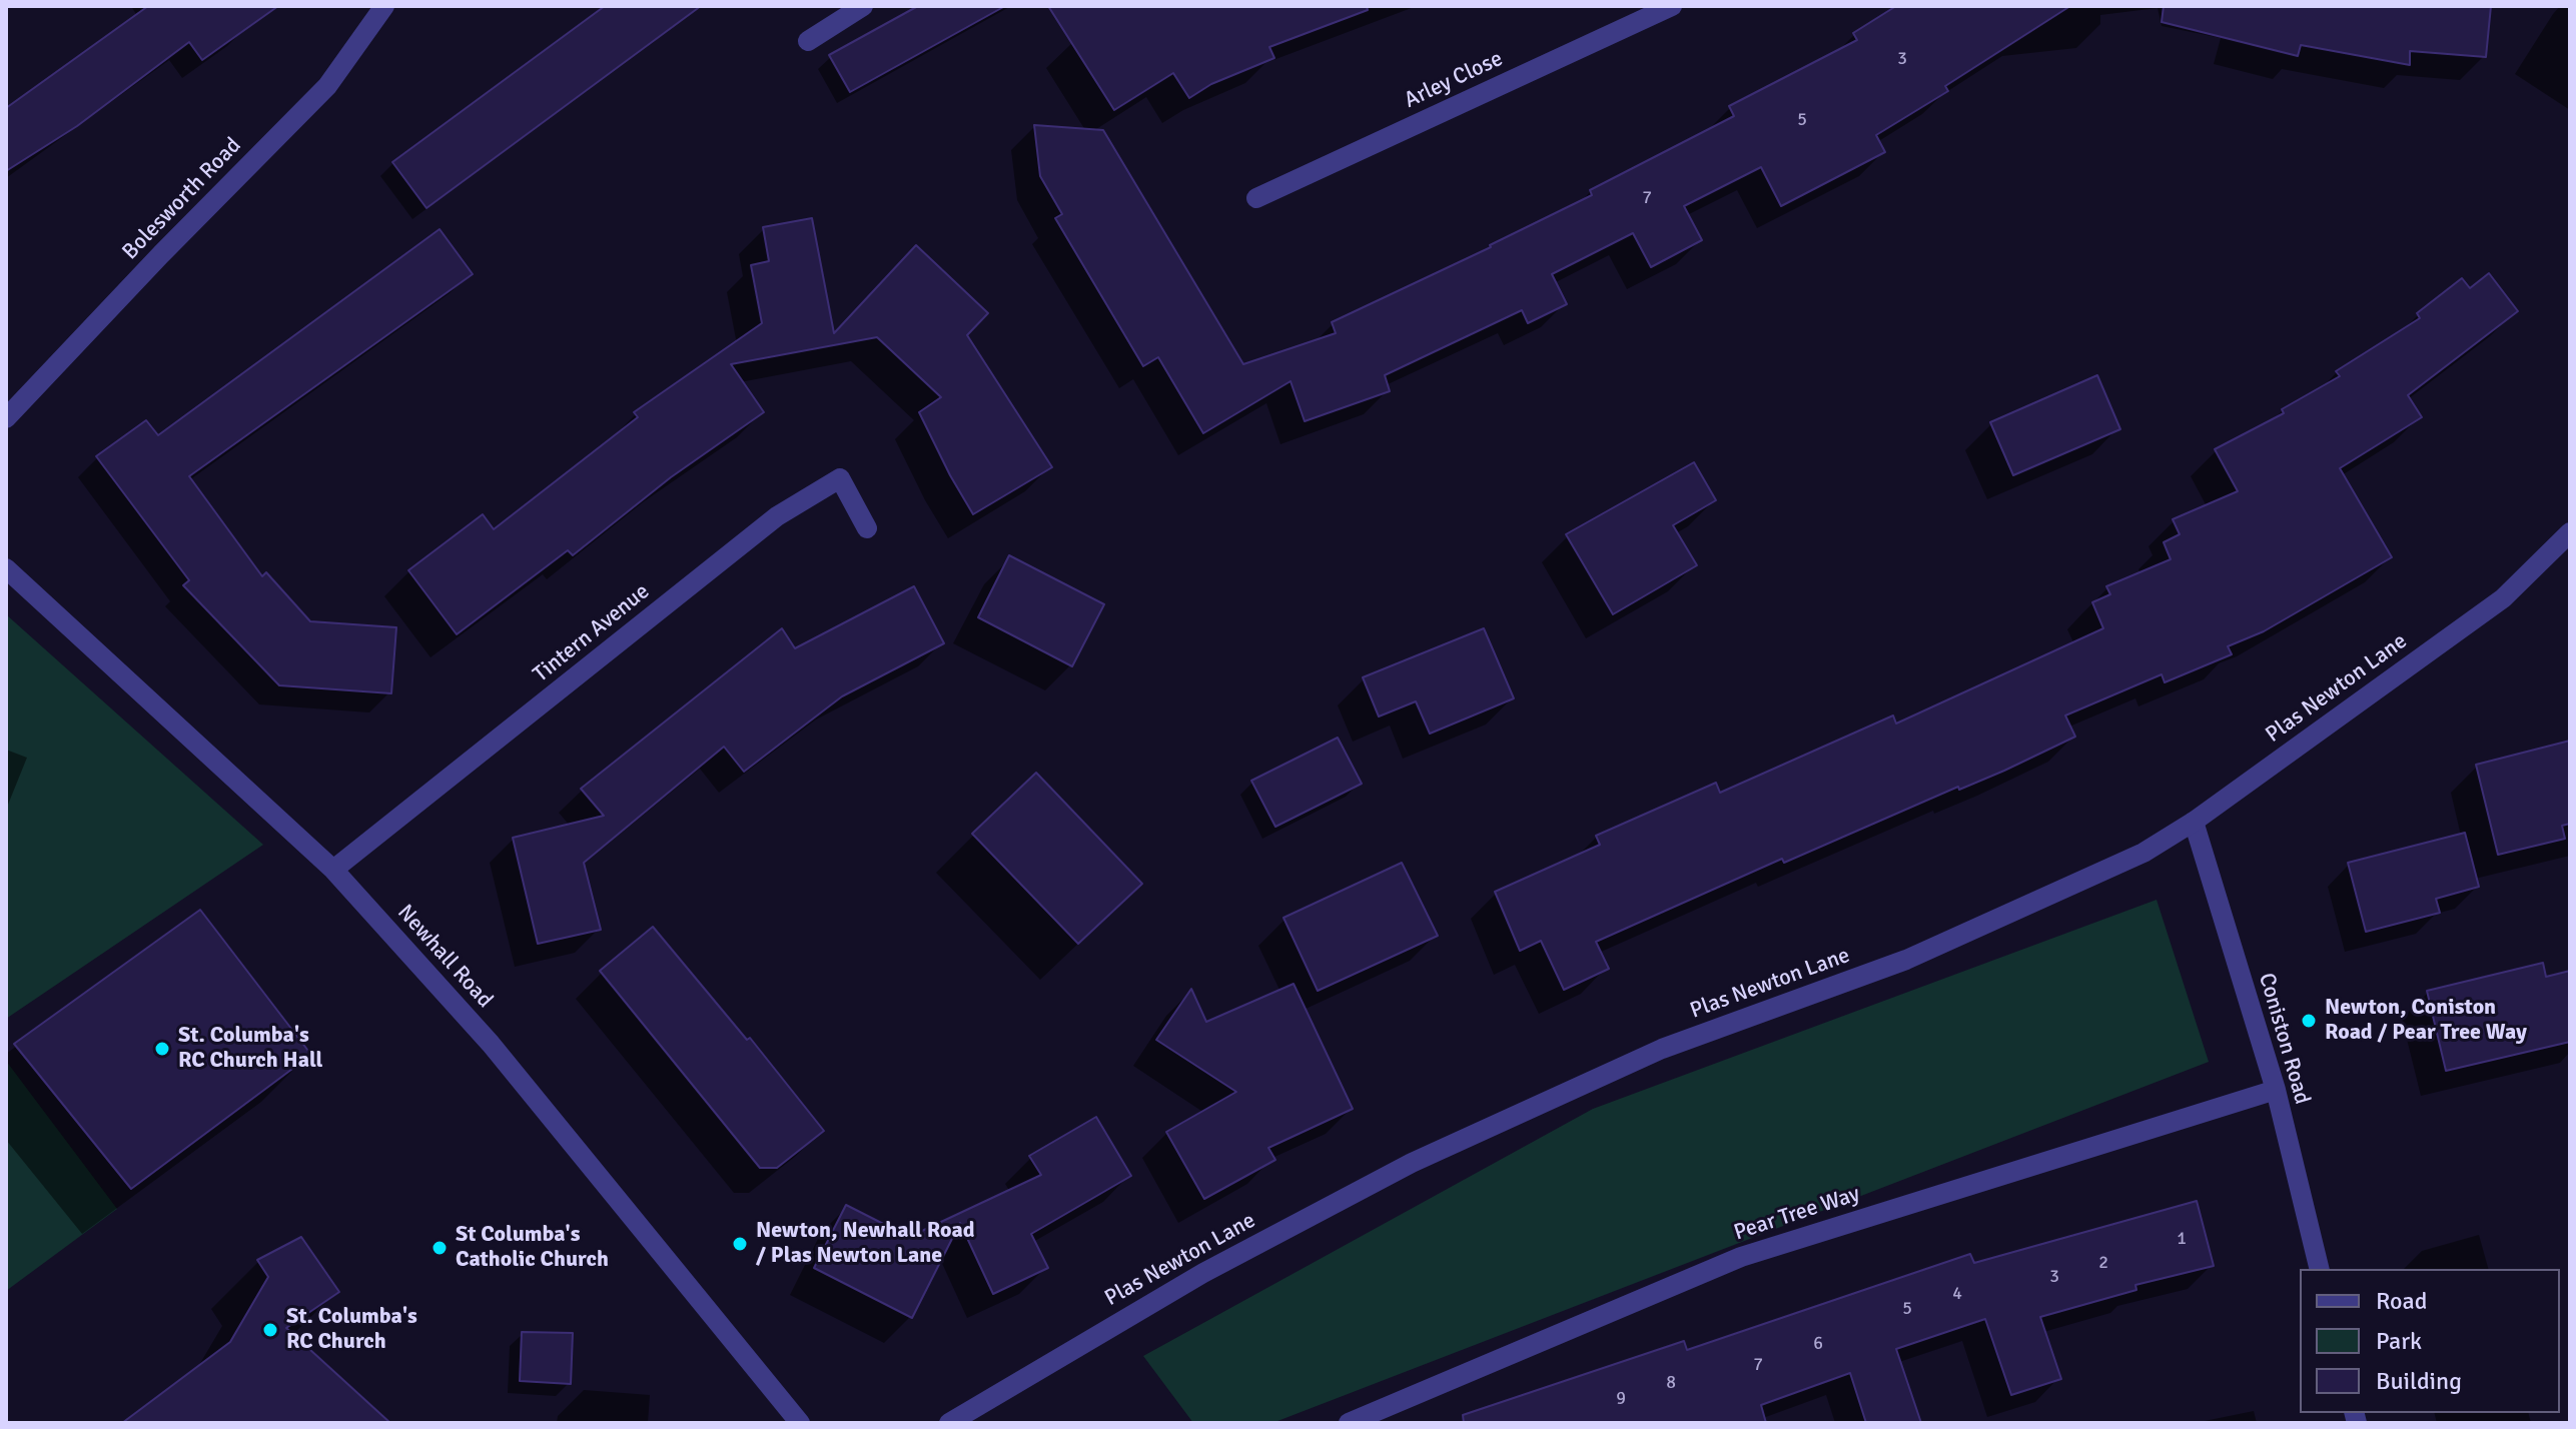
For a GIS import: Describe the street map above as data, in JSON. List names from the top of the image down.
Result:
{
  "streets": {
    "street": [
      "Arley Close",
      "Bolesworth Road",
      "Tintern Avenue",
      "Plas Newton Lane",
      "Newhall Road",
      "Coniston Road",
      "Pear Tree Way"
    ]
  },
  "crossings": [
    ["Tintern Avenue", "Newhall Road"],
    ["Plas Newton Lane", "Coniston Road"],
    ["Coniston Road", "Pear Tree Way"]
  ],
  "places": [
    "Newton, Coniston Road / Pear Tree Way",
    "St. Columba's RC Church Hall",
    "Newton, Newhall Road / Plas Newton Lane",
    "St Columba's Catholic Church",
    "St. Columba's RC Church"
  ],
  "house_numbers": [
    "3",
    "5",
    "7",
    "1",
    "2",
    "3",
    "4",
    "5",
    "6",
    "7",
    "8",
    "9"
  ],
  "legend": ["Road", "Park", "Building"]
}
